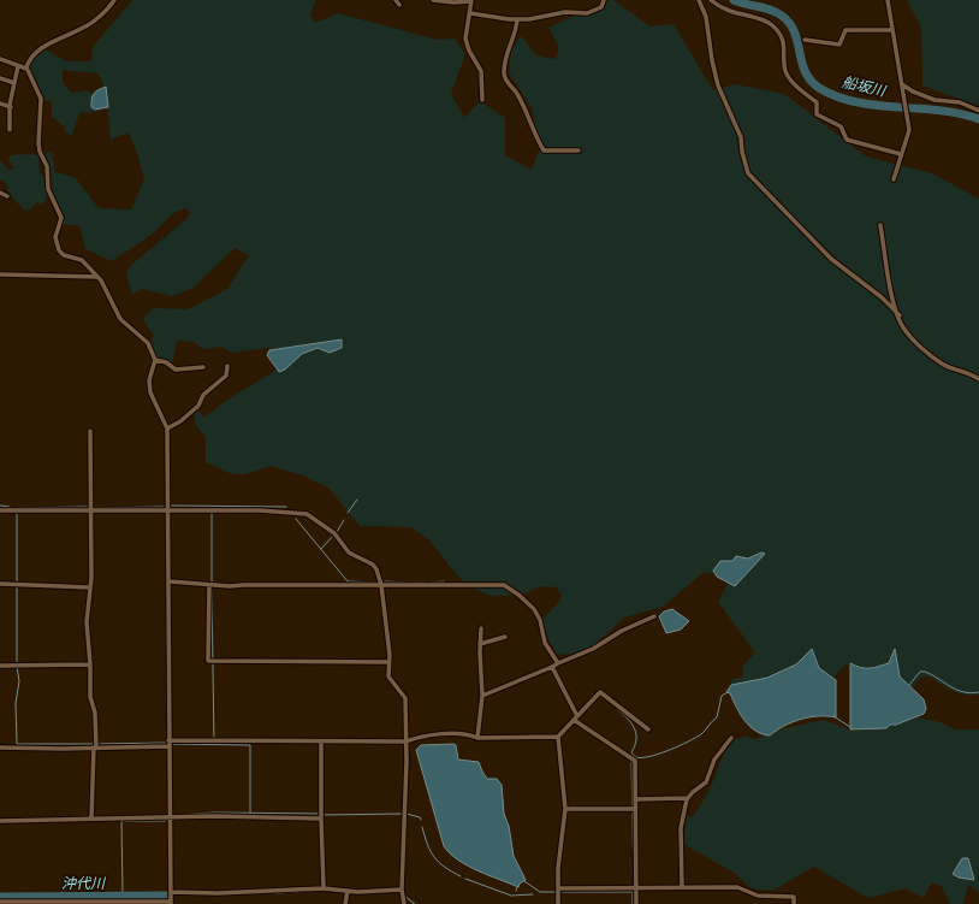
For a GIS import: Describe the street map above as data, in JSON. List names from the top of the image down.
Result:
{
  "water": ["船坂川", "沖代川"]
}
